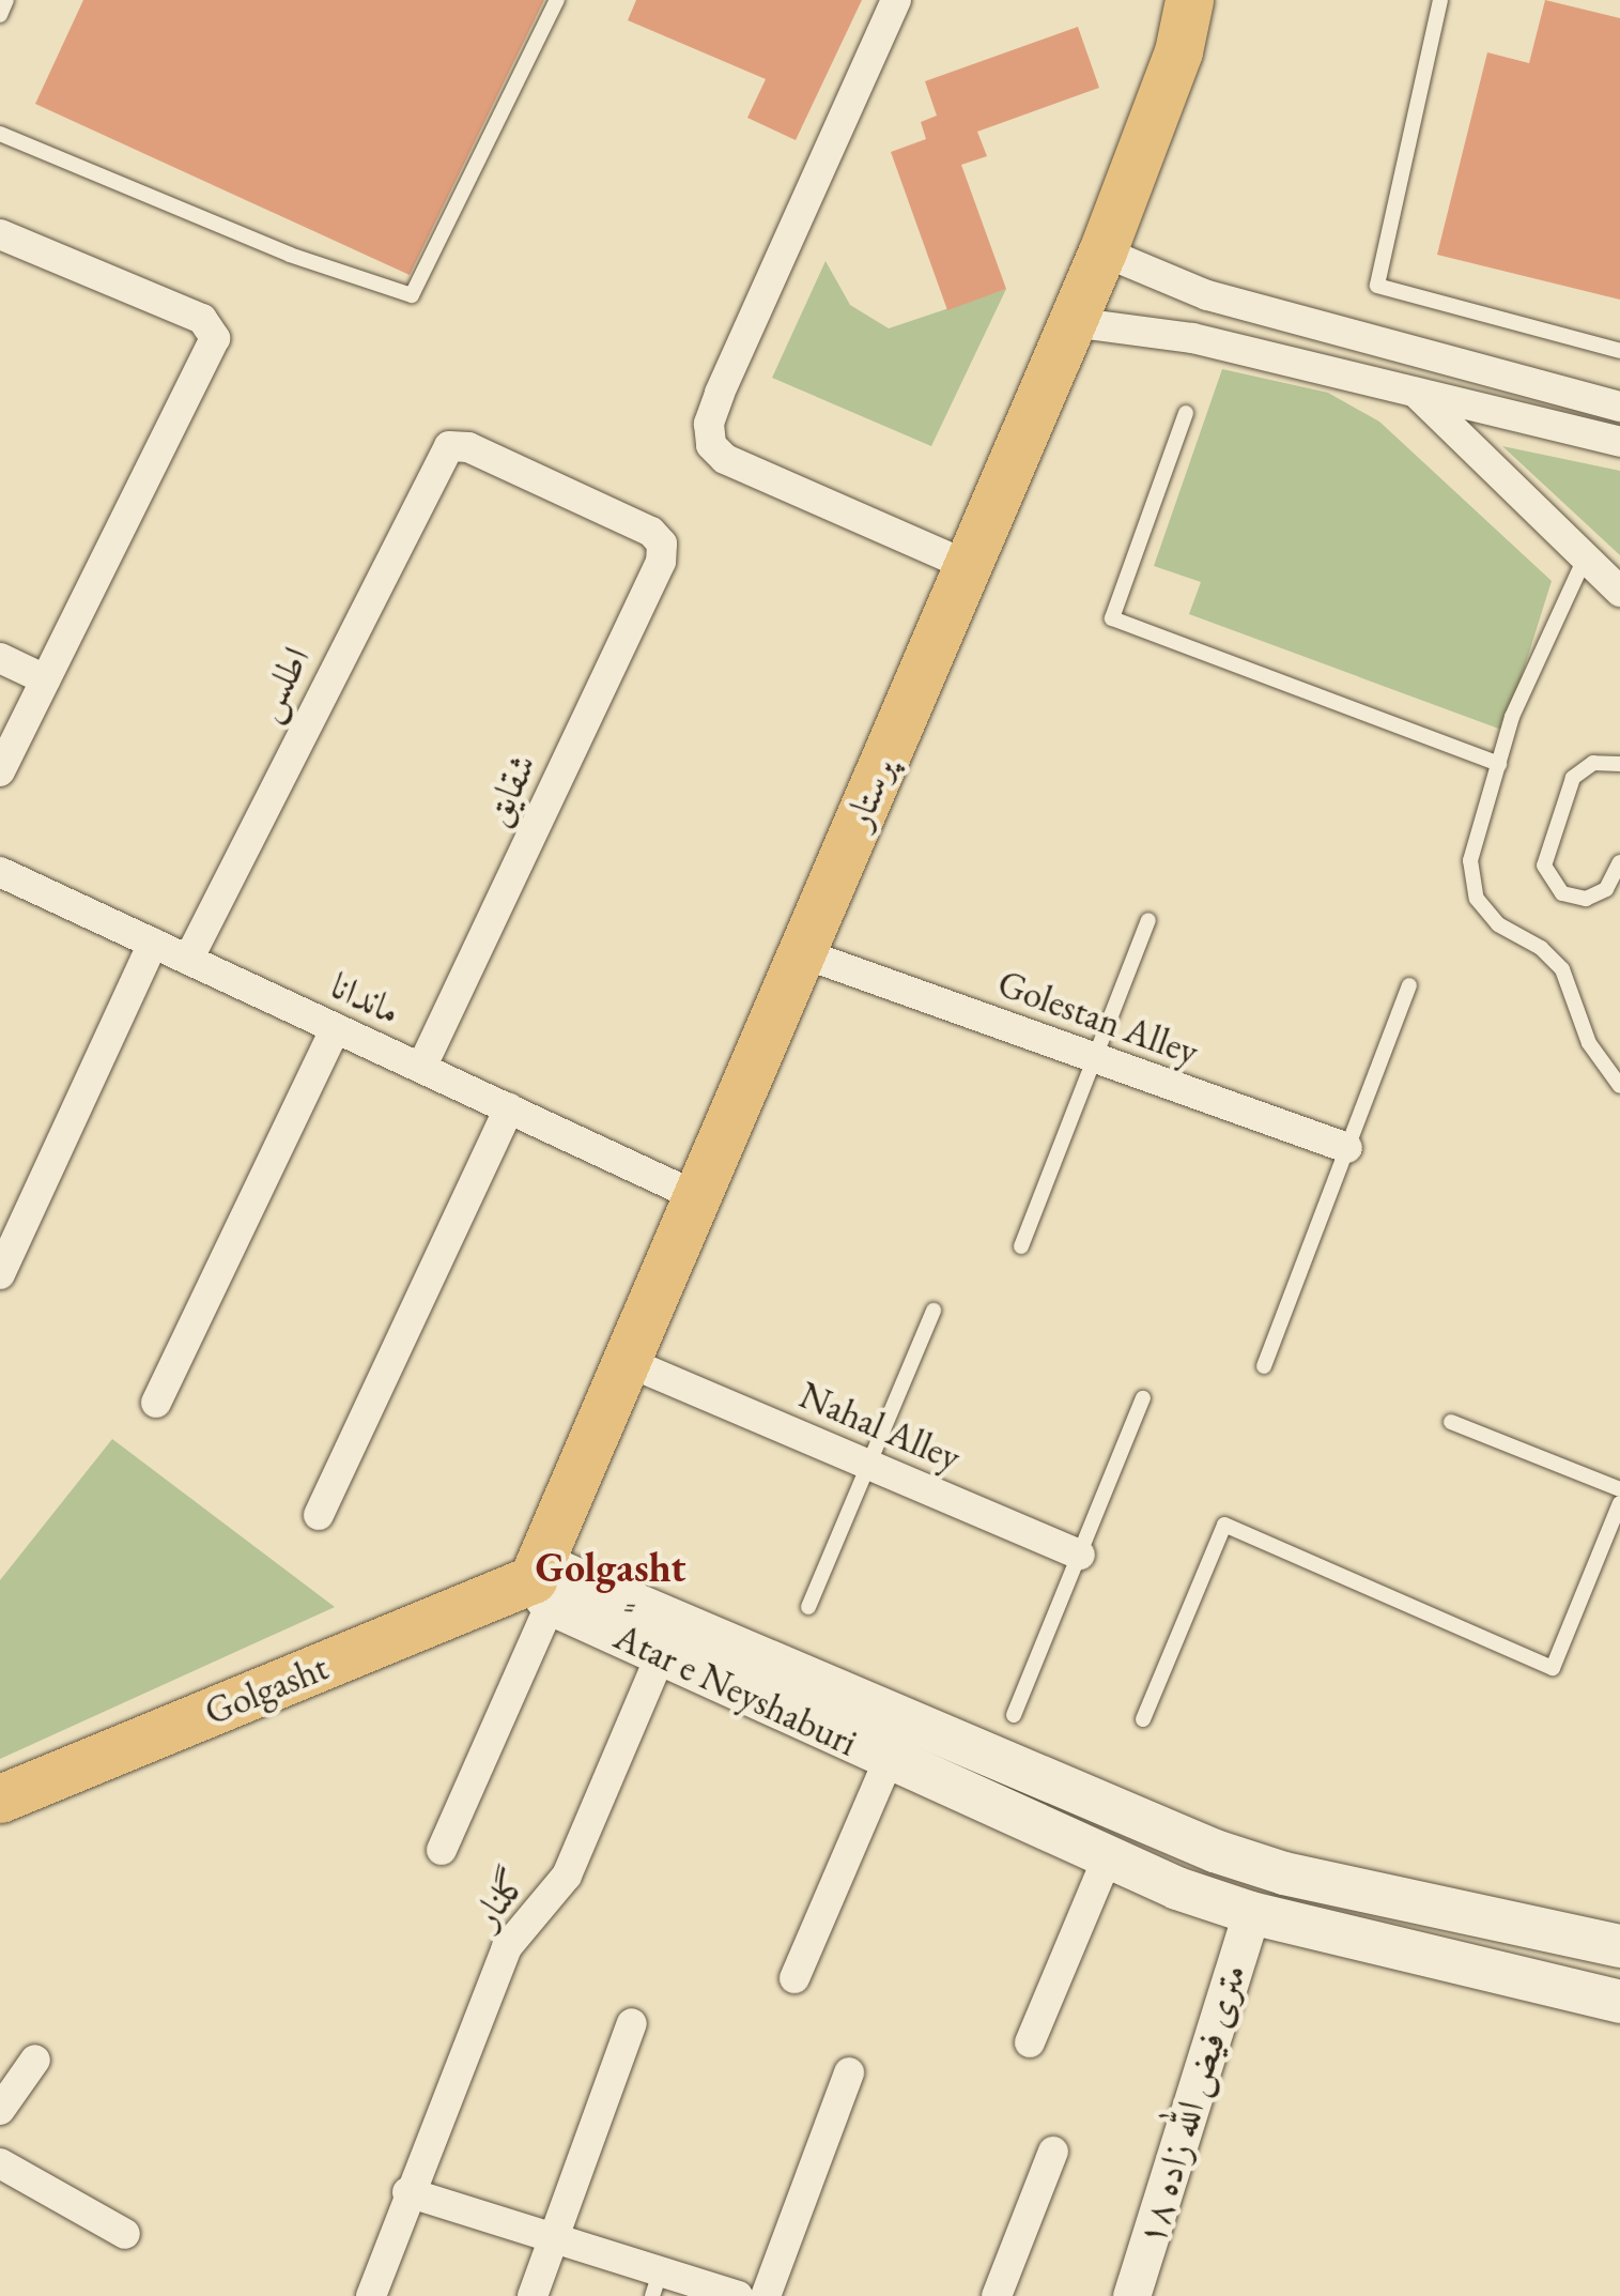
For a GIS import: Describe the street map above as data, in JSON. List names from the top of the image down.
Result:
{
  "streets": {
    "main road": ["پرستار", "Golgasht", "ََAtar e Neyshaburi"],
    "street": [
      "اطلس",
      "شقایق",
      "ماندانا",
      "Golestan Alley",
      "Nahal Alley",
      "گلنار",
      "۱۸ متری فیض الله زاده"
    ]
  },
  "crossings": [
    ["اطلس", "شقایق"],
    ["اطلس", "ماندانا"],
    ["شقایق", "ماندانا"],
    ["پرستار", "ماندانا"],
    ["پرستار", "Golestan Alley"],
    ["پرستار", "Nahal Alley"],
    ["پرستار", "Golgasht"],
    ["پرستار", "ََAtar e Neyshaburi"],
    ["Golgasht", "ََAtar e Neyshaburi"],
    ["ََAtar e Neyshaburi", "گلنار"],
    ["ََAtar e Neyshaburi", "۱۸ متری فیض الله زاده"]
  ],
  "districts": ["Golgasht"]
}
